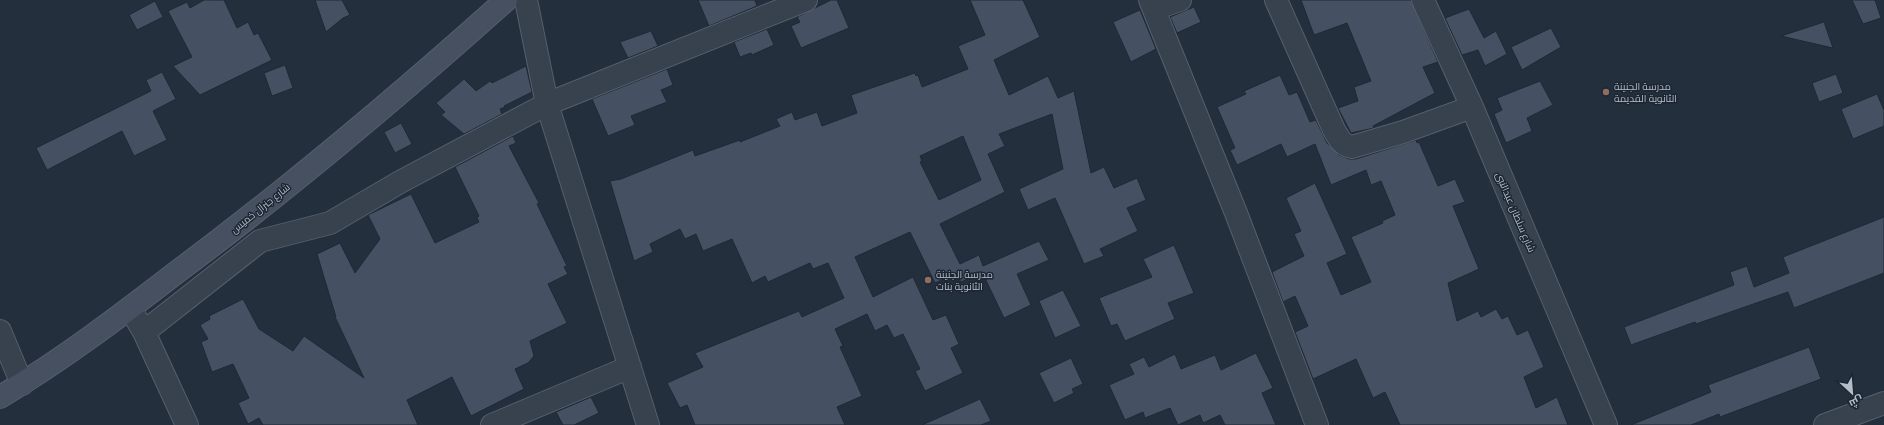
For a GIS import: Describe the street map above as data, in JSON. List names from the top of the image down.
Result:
{
  "streets": {
    "main road": ["شارع جنرال خميس"],
    "street": ["شارع سلطان عبدالنبى"]
  },
  "places": ["مدرسة الجنينة الثانوية القديمة", "مدرسة الجنينة الثانوية بنات"],
  "north": "bottom right"
}
